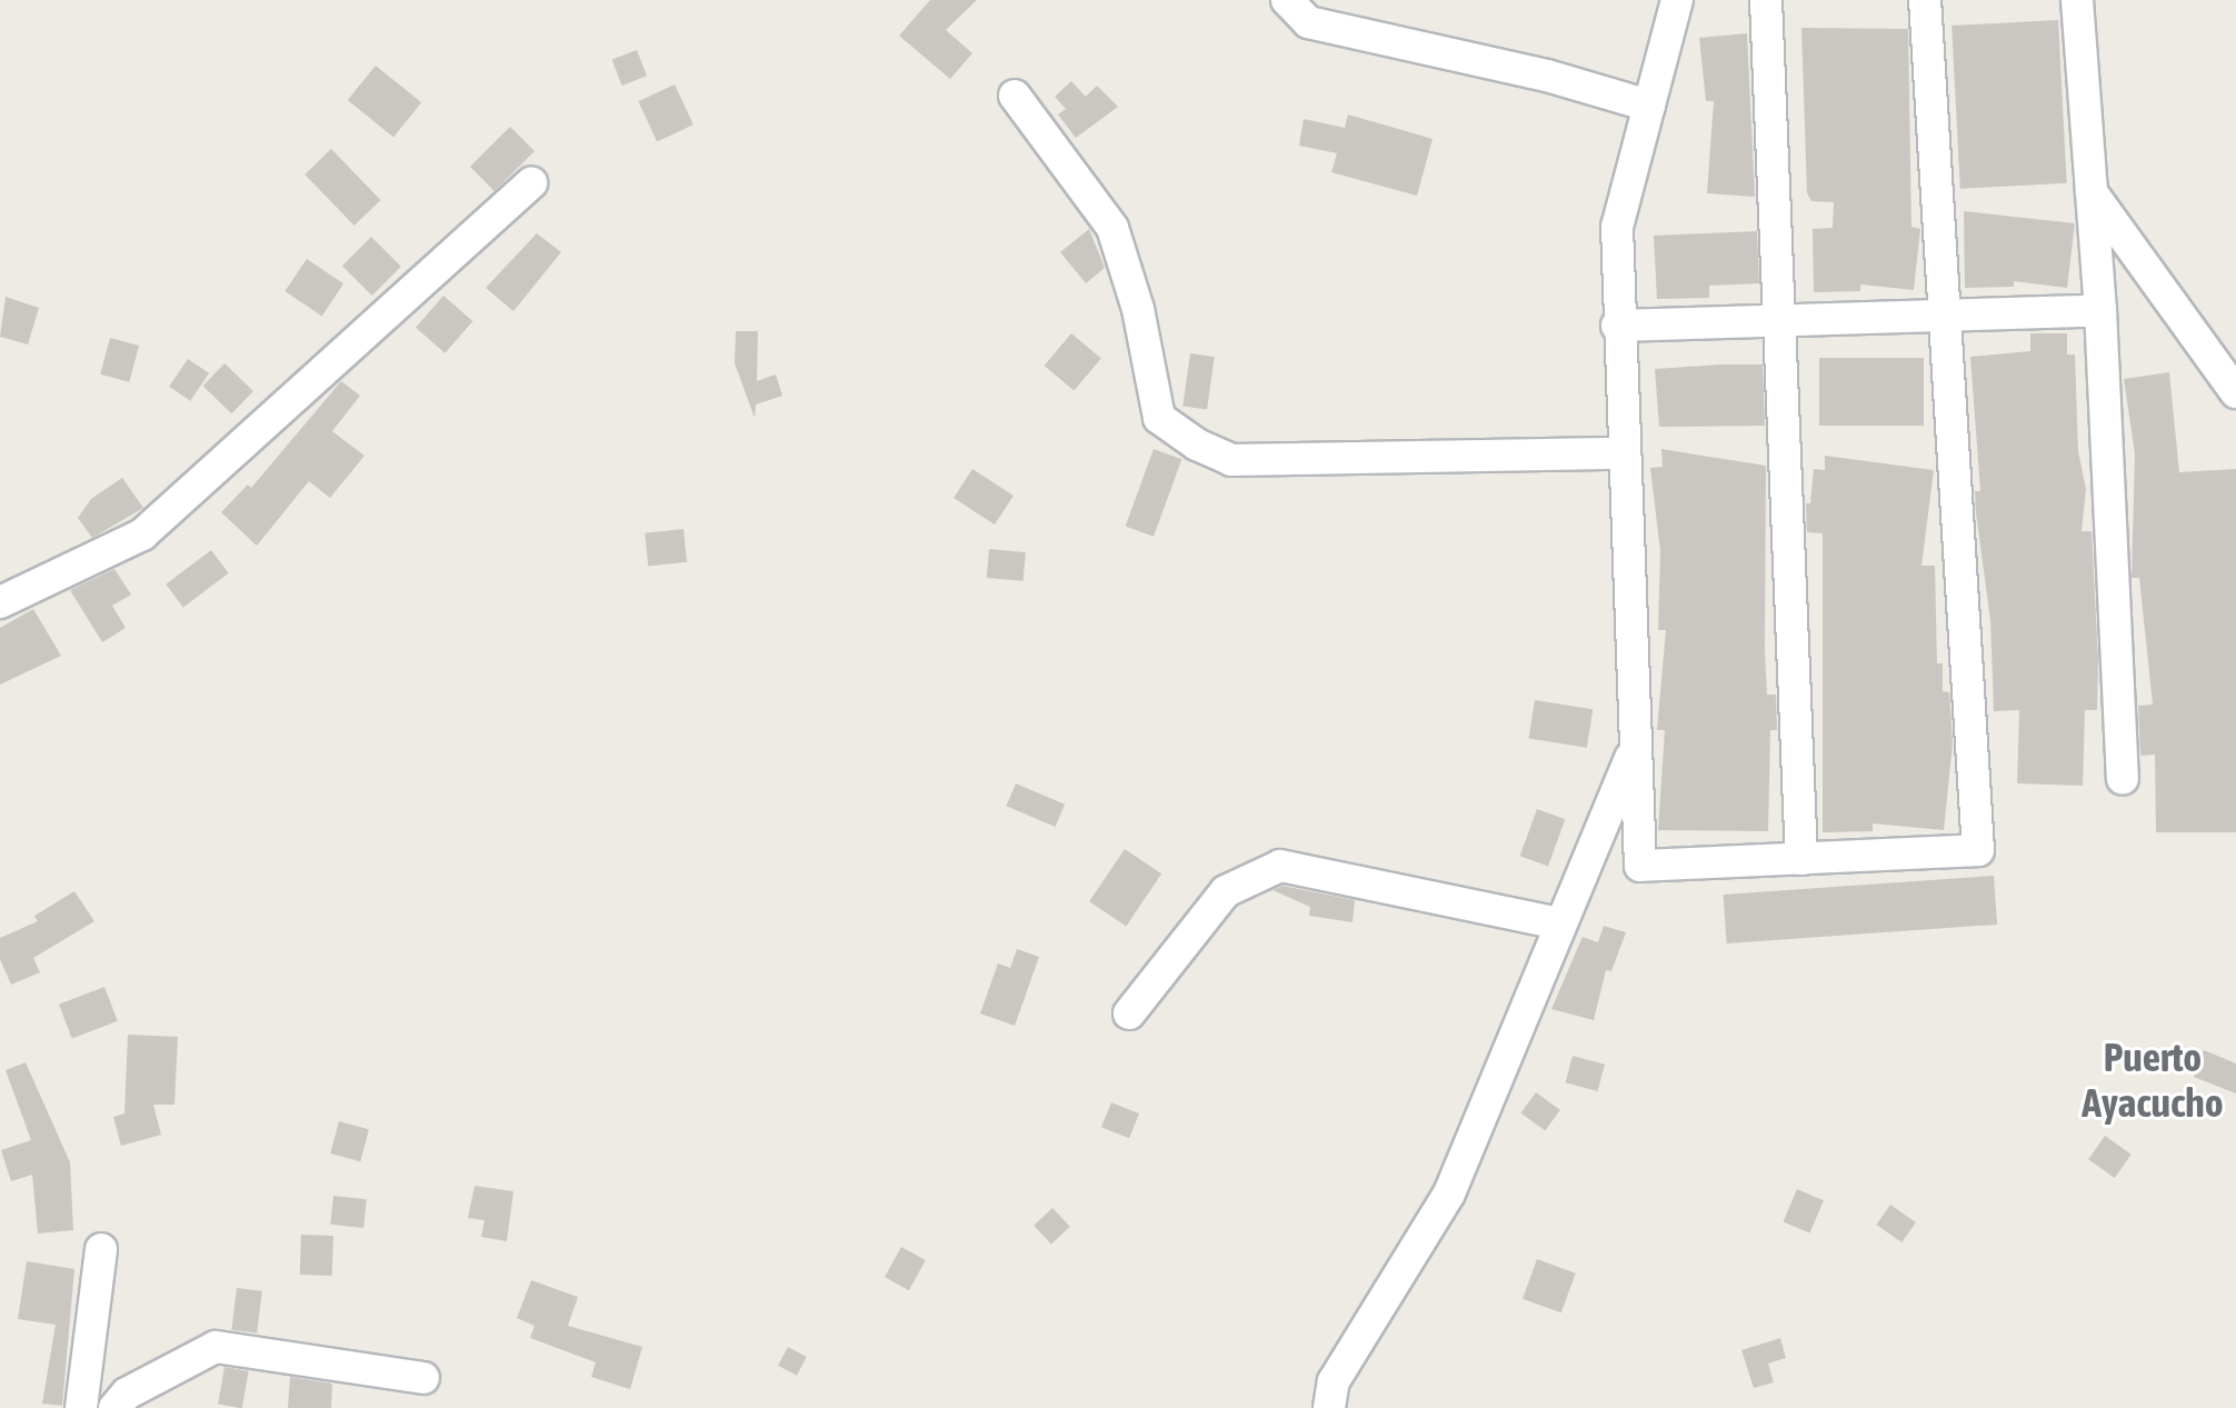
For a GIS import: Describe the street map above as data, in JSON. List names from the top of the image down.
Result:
{
  "districts": ["Puerto Ayacucho"]
}
